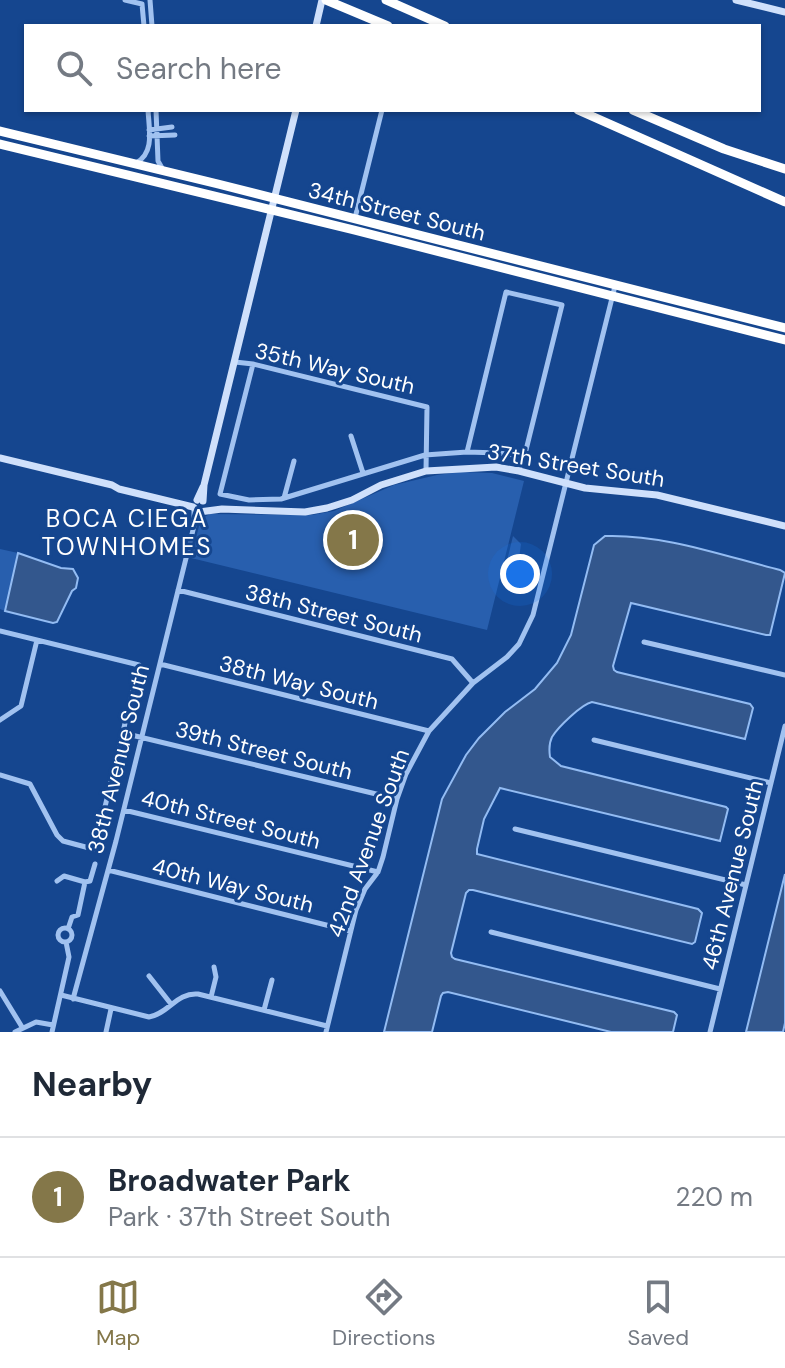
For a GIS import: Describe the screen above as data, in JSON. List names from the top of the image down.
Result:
{
  "streets": {
    "highway": ["34th Street South"],
    "street": [
      "35th Way South",
      "37th Street South",
      "38th Street South",
      "38th Way South",
      "39th Street South",
      "38th Avenue South",
      "40th Street South",
      "42nd Avenue South",
      "46th Avenue South",
      "40th Way South"
    ]
  },
  "crossings": [
    ["34th Street South", "38th Avenue South"],
    ["34th Street South", "42nd Avenue South"],
    ["35th Way South", "38th Avenue South"],
    ["37th Street South", "38th Avenue South"],
    ["37th Street South", "42nd Avenue South"],
    ["38th Street South", "38th Avenue South"],
    ["38th Street South", "42nd Avenue South"],
    ["38th Way South", "38th Avenue South"],
    ["38th Way South", "42nd Avenue South"],
    ["39th Street South", "38th Avenue South"],
    ["39th Street South", "42nd Avenue South"],
    ["38th Avenue South", "40th Street South"],
    ["38th Avenue South", "40th Way South"],
    ["40th Street South", "42nd Avenue South"],
    ["42nd Avenue South", "40th Way South"]
  ],
  "districts": ["BOCA CIEGA TOWNHOMES"],
  "page": {
    "search": "Search here",
    "pins": "1",
    "heading": "Nearby",
    "list": [
      {
        "mark": "1",
        "name": "Broadwater Park",
        "note": "Park · 37th Street South",
        "value": "220 m"
      }
    ],
    "nav": ["Map", "Directions", "Saved"]
  }
}
